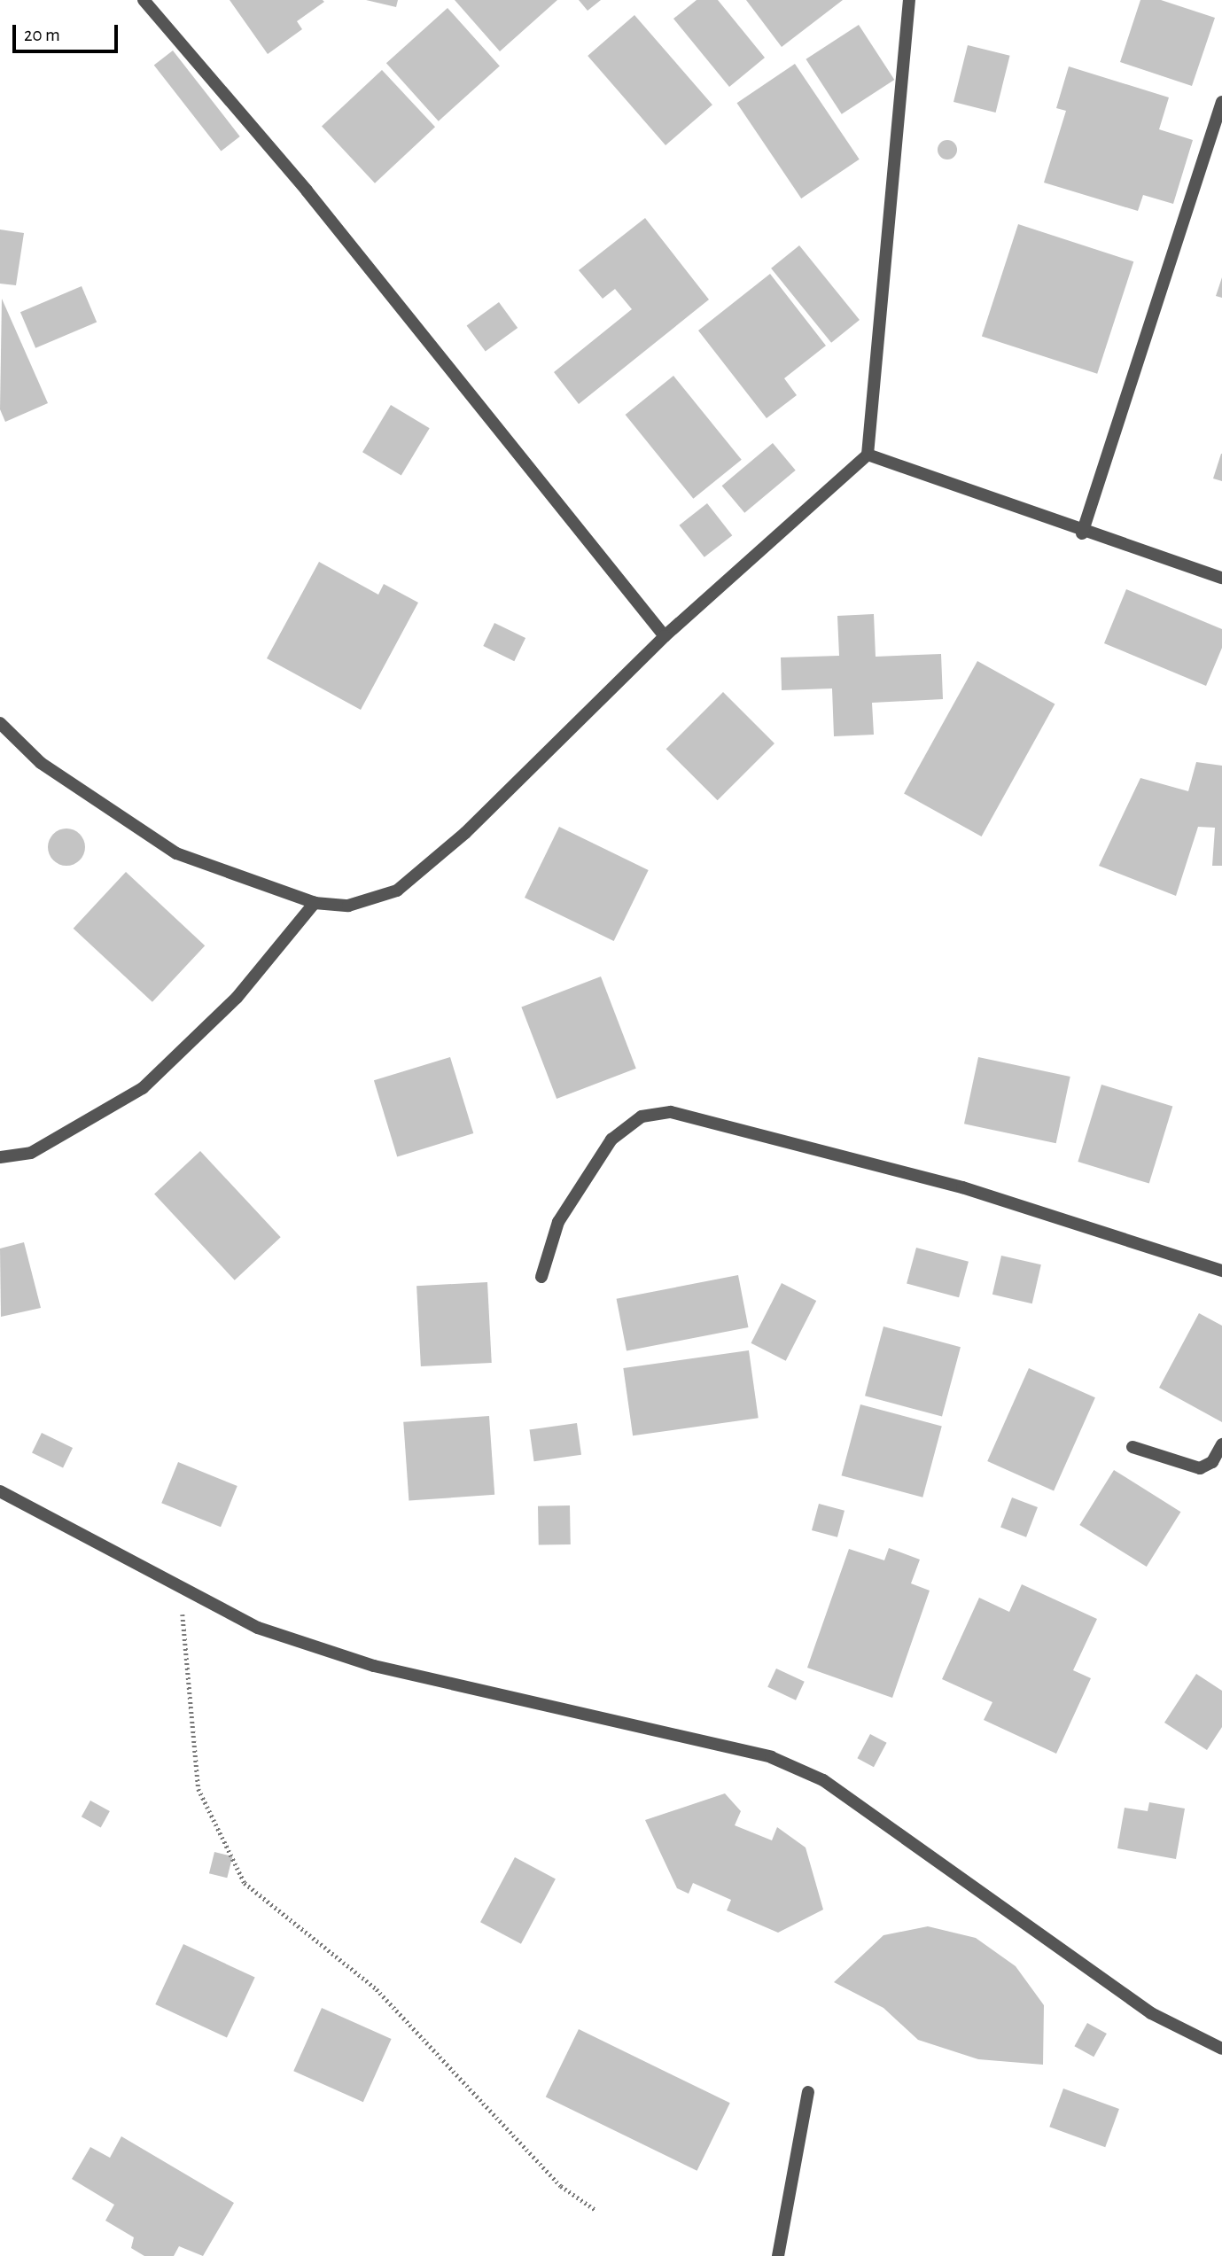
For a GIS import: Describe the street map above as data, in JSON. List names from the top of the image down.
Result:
{
  "scale_bar": "20 m"
}
